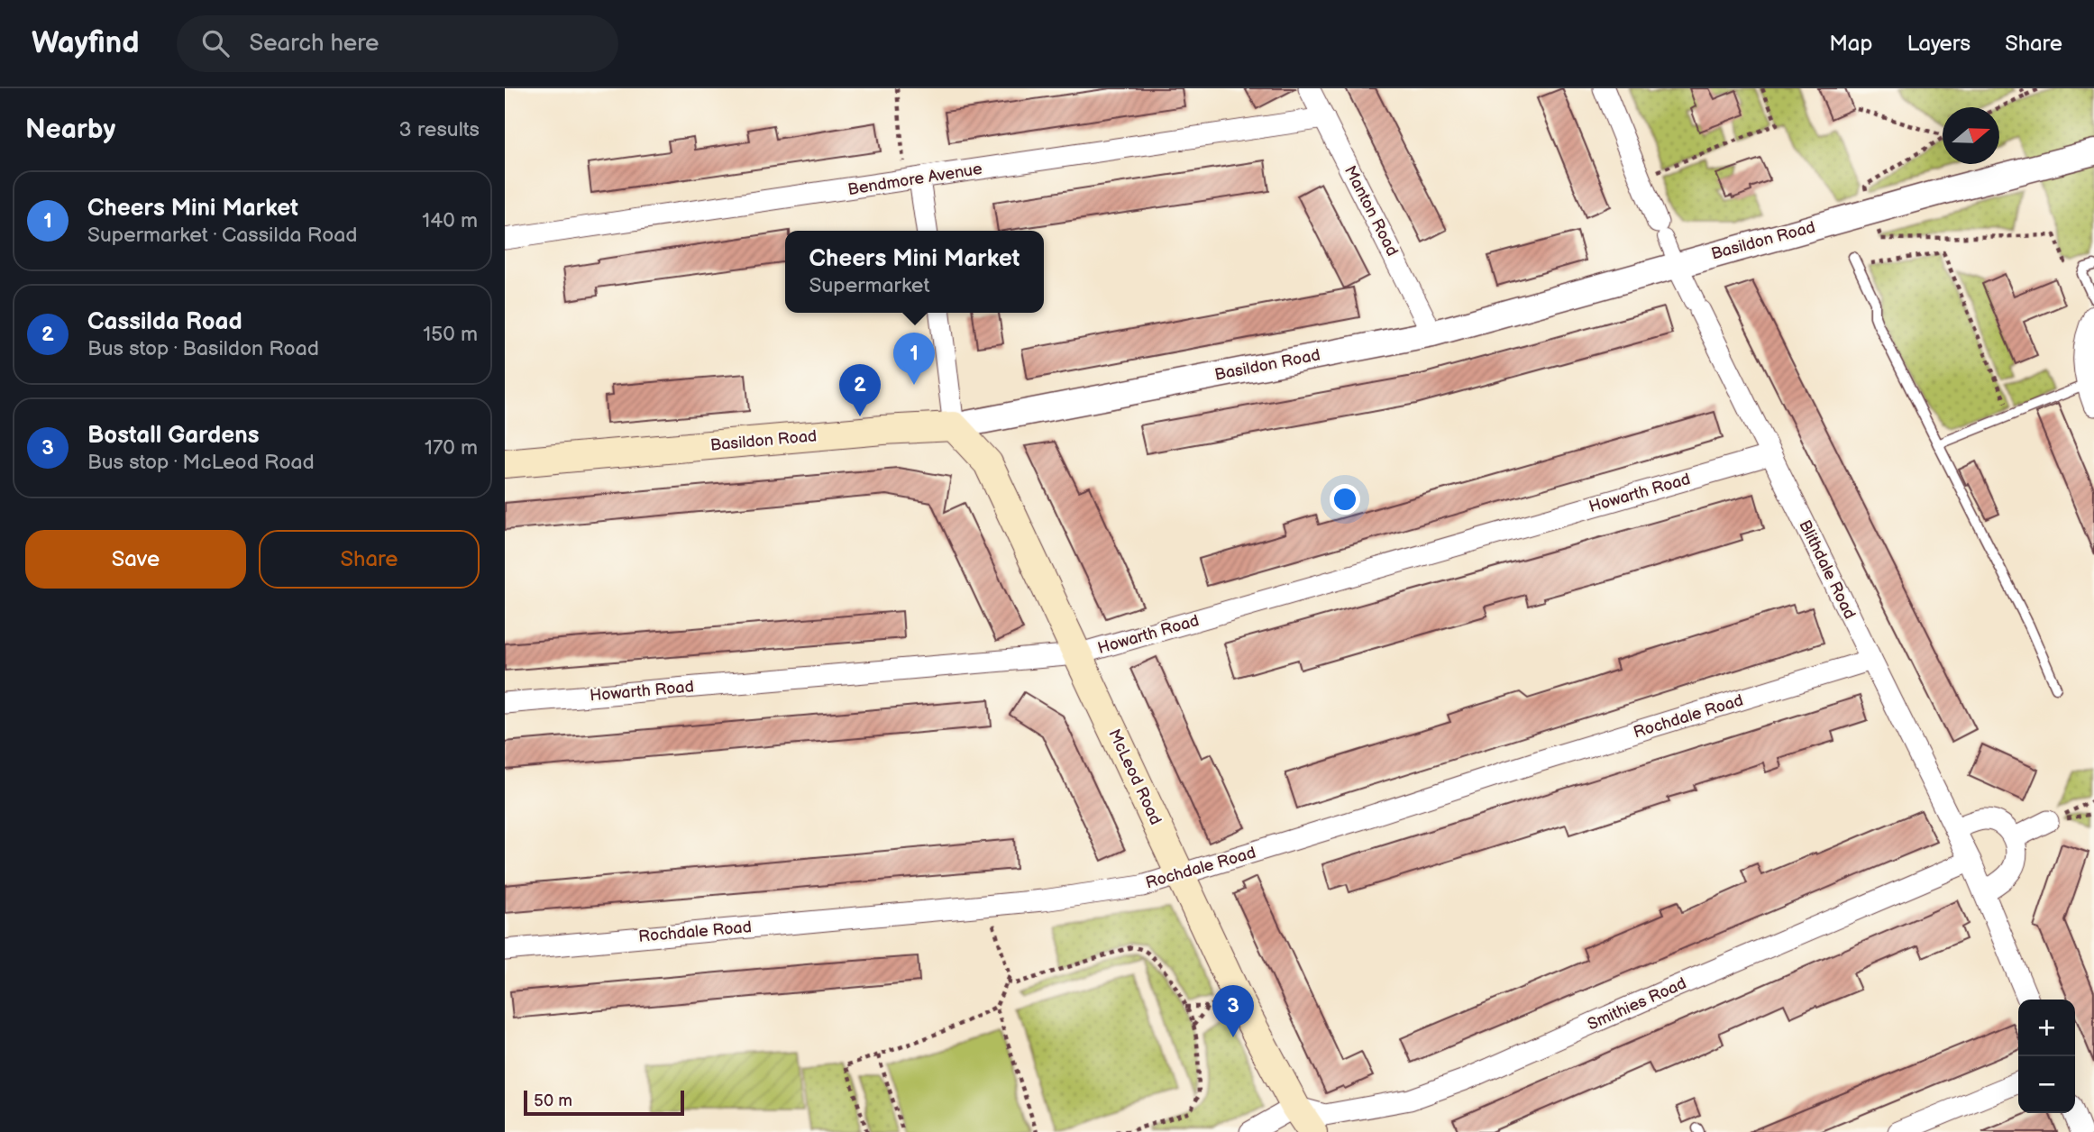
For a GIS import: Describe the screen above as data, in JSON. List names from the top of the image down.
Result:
{
  "streets": {
    "main road": ["Basildon Road", "McLeod Road"],
    "street": [
      "Bendmore Avenue",
      "Manton Road",
      "Howarth Road",
      "Blithdale Road",
      "Rochdale Road",
      "Smithies Road"
    ]
  },
  "crossings": [
    ["Bendmore Avenue", "Manton Road"],
    ["Manton Road", "Basildon Road"],
    ["Basildon Road", "Blithdale Road"],
    ["Basildon Road", "McLeod Road"],
    ["Howarth Road", "Blithdale Road"],
    ["Howarth Road", "McLeod Road"],
    ["Blithdale Road", "Rochdale Road"],
    ["Blithdale Road", "Smithies Road"],
    ["Rochdale Road", "McLeod Road"],
    ["McLeod Road", "Smithies Road"]
  ],
  "scale_bar": "50 m",
  "north": "right",
  "page": {
    "header": "Wayfind",
    "search": "Search here",
    "nav": ["Map", "Layers", "Share"],
    "heading": ["Nearby", "3 results"],
    "list": [
      {
        "mark": "1",
        "name": "Cheers Mini Market",
        "note": "Supermarket · Cassilda Road",
        "value": "140 m"
      },
      {
        "mark": "2",
        "name": "Cassilda Road",
        "note": "Bus stop · Basildon Road",
        "value": "150 m"
      },
      {
        "mark": "3",
        "name": "Bostall Gardens",
        "note": "Bus stop · McLeod Road",
        "value": "170 m"
      }
    ],
    "popup": ["Cheers Mini Market", "Supermarket"],
    "pins": ["1", "2", "3"],
    "buttons": ["Save", "Share"],
    "map_buttons": ["+", "−"],
    "scale": "50 m"
  }
}
